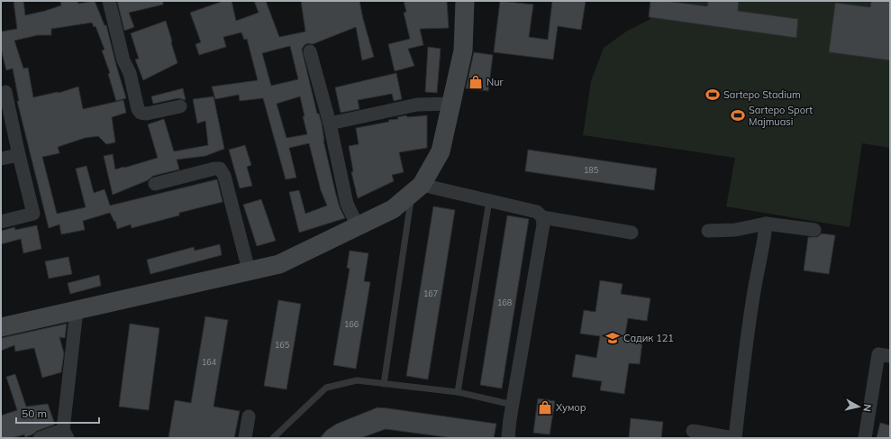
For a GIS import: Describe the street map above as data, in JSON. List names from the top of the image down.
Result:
{
  "places": {
    "shop": ["Nur", "Хумор"],
    "sports": ["Sartepo Stadium", "Sartepo Sport Majmuasi"],
    "school or university": ["Садик 121"]
  },
  "house_numbers": [
    "185",
    "167",
    "168",
    "166",
    "165",
    "164"
  ],
  "scale_bar": "50 m",
  "north": "right"
}
